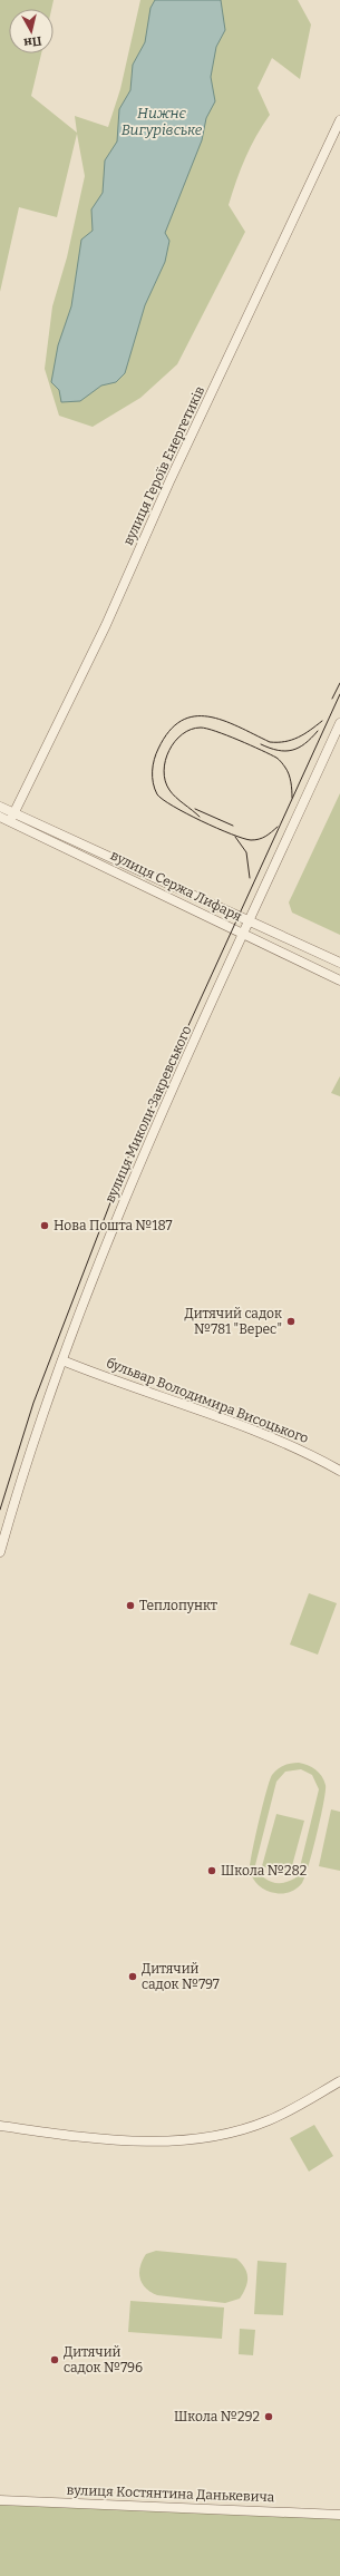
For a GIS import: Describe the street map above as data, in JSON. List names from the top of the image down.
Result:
{
  "streets": {
    "street": [
      "вулиця Героїв Енергетиків",
      "вулиця Сержа Лифаря",
      "вулиця Миколи Закревського",
      "бульвар Володимира Висоцького",
      "вулиця Костянтина Данькевича"
    ]
  },
  "crossings": [
    ["вулиця Героїв Енергетиків", "вулиця Сержа Лифаря"],
    ["вулиця Сержа Лифаря", "вулиця Миколи Закревського"],
    ["вулиця Миколи Закревського", "бульвар Володимира Висоцького"]
  ],
  "water": ["Нижнє Вигурівське"],
  "places": [
    "Нова Пошта №187",
    "Дитячий садок №781 \"Верес\"",
    "Теплопункт",
    "Школа №282",
    "Дитячий садок №797",
    "Дитячий садок №796",
    "Школа №292"
  ],
  "north": "bottom"
}
